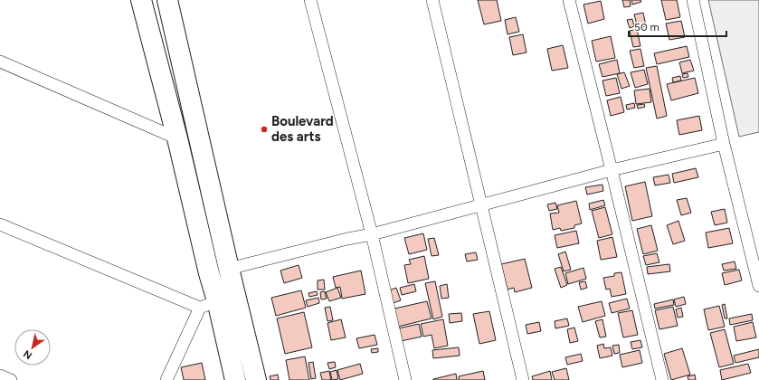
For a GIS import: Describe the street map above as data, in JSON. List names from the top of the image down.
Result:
{
  "places": ["Boulevard des arts"],
  "scale_bar": "50 m",
  "north": "bottom left"
}
